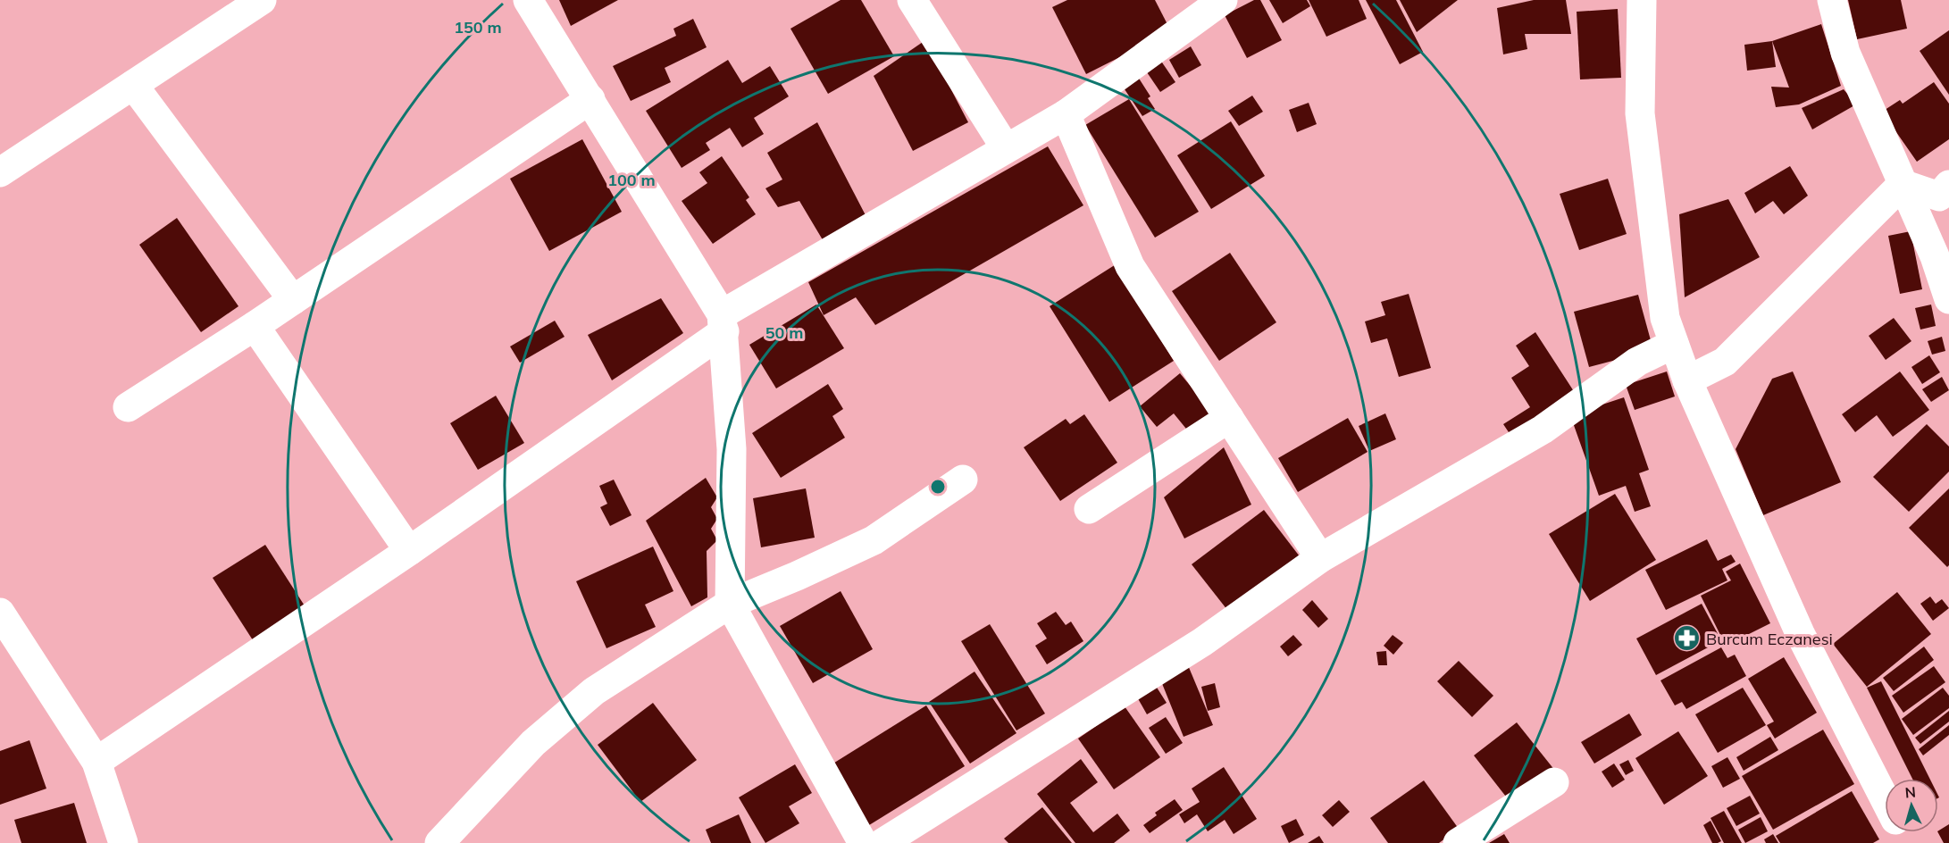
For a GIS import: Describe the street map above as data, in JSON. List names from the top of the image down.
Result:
{
  "places": {
    "pharmacy": ["Burcum Eczanesi"]
  },
  "north": "top",
  "rings": ["150 m", "100 m", "50 m"]
}
